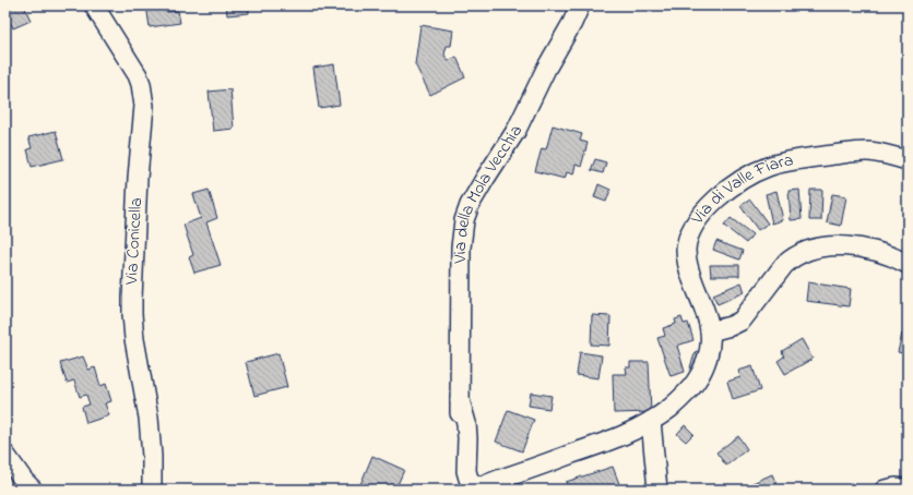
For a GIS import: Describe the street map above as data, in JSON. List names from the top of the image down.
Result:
{
  "streets": {
    "street": ["Via di Valle Fiara", "Via della Mola Vecchia", "Via Conicella"]
  },
  "crossings": [
    ["Via di Valle Fiara", "Via della Mola Vecchia"]
  ]
}
